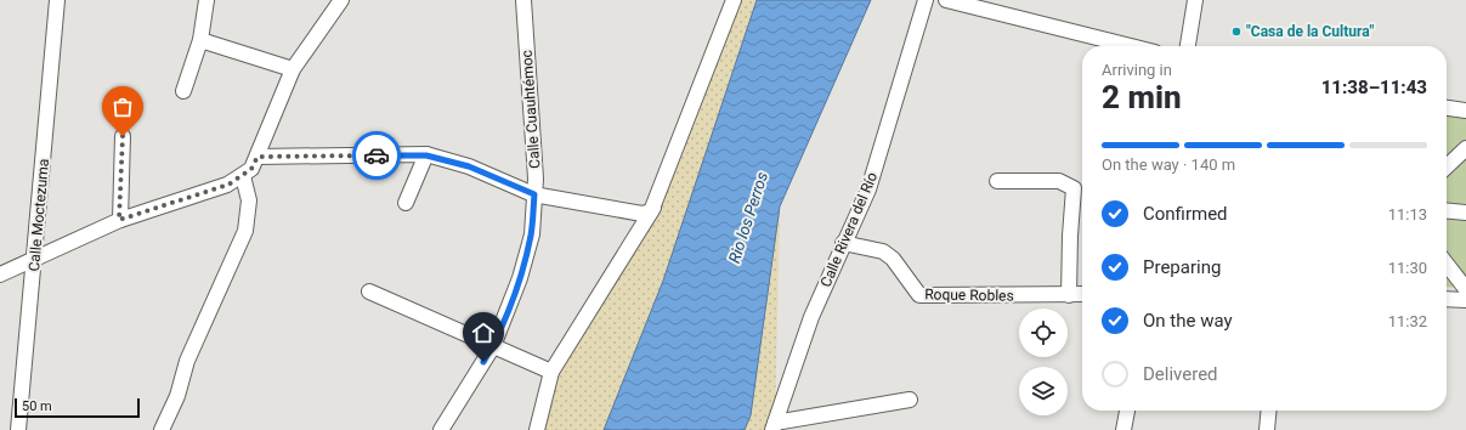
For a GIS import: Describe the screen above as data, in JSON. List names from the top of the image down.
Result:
{
  "streets": {
    "street": [
      "Calle Cuauhtémoc",
      "Calle Moctezuma",
      "Calle Rivera del Río",
      "Roque Robles"
    ]
  },
  "crossings": [
    ["Calle Rivera del Río", "Roque Robles"]
  ],
  "water": ["Rio los Perros"],
  "places": ["\"Casa de la Cultura\""],
  "scale_bar": "50 m",
  "page": {
    "heading": ["2 min", "Arriving in", "11:38–11:43"],
    "bar": "On the way · 140 m",
    "list": [
      ["Confirmed", "11:13"],
      ["Preparing", "11:30"],
      ["On the way", "11:32"],
      "Delivered"
    ],
    "scale": "50 m"
  }
}
